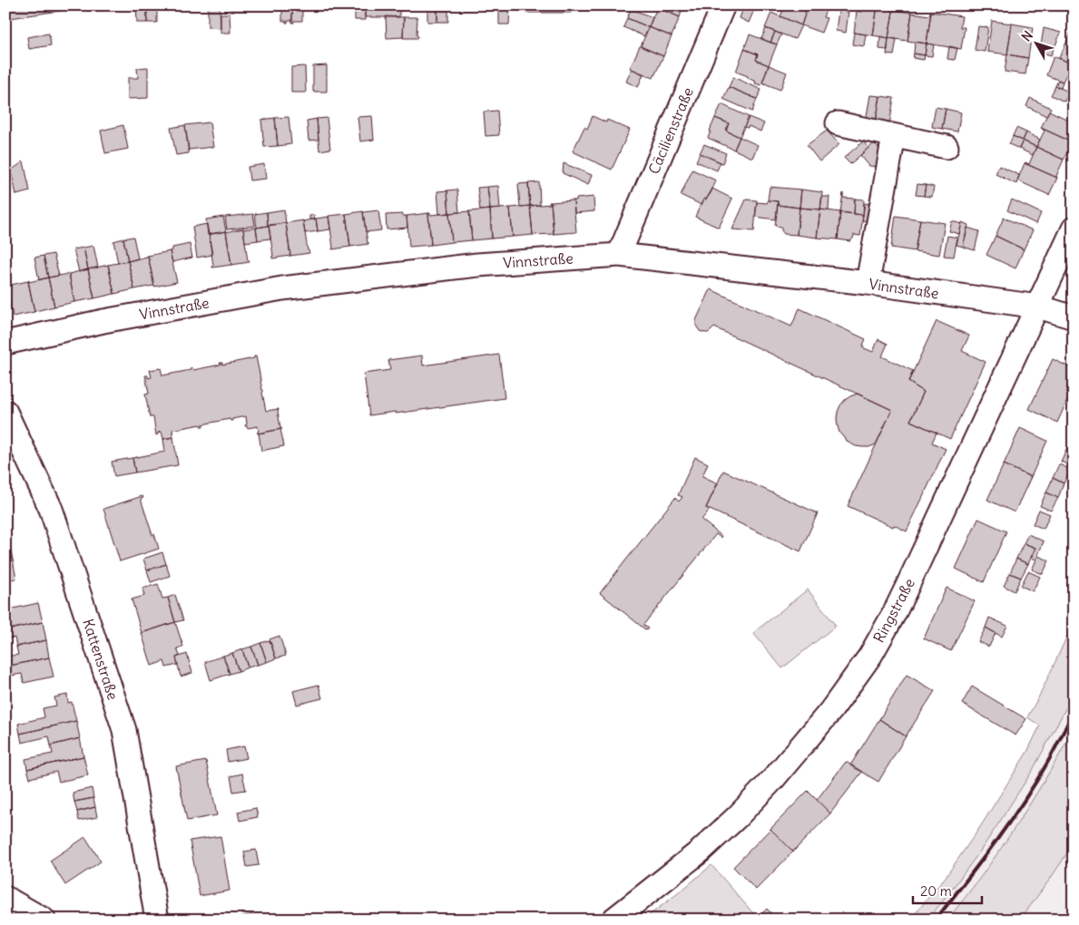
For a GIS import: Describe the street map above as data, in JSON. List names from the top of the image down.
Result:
{
  "streets": {
    "street": [
      "Cäcilienstraße",
      "Vinnstraße",
      "Ringstraße",
      "Kattenstraße"
    ]
  },
  "crossings": [
    ["Cäcilienstraße", "Vinnstraße"],
    ["Vinnstraße", "Ringstraße"]
  ],
  "scale_bar": "20 m",
  "north": "top left"
}
